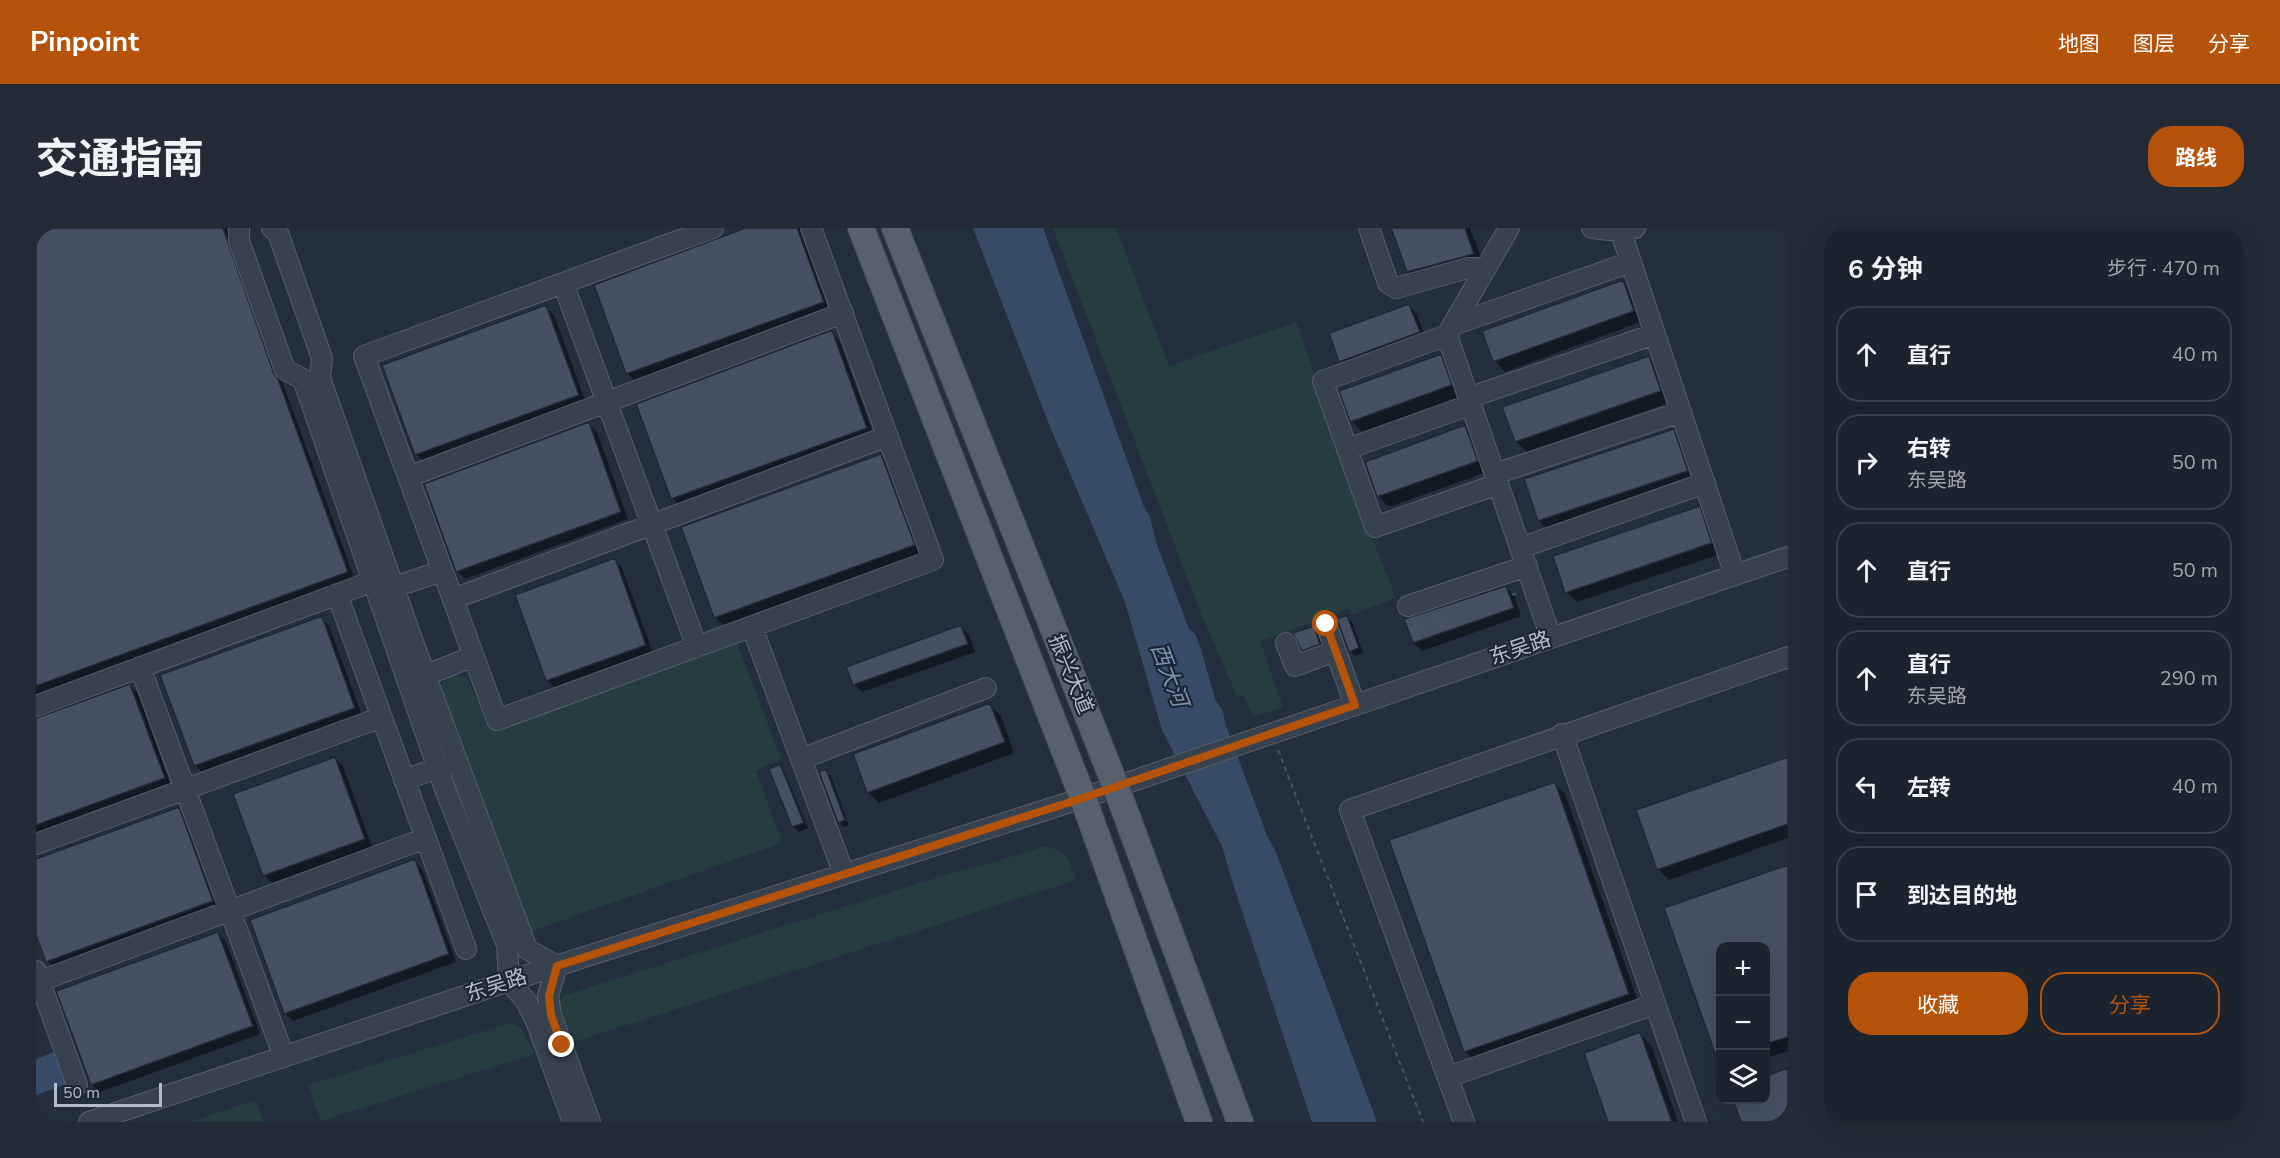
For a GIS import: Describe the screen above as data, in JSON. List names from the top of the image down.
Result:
{
  "streets": {
    "main road": ["振兴大道"],
    "street": ["东吴路"]
  },
  "crossings": [
    ["东吴路", "振兴大道"]
  ],
  "water": ["西大河"],
  "scale_bar": "50 m",
  "page": {
    "header": "Pinpoint",
    "nav": ["地图", "图层", "分享"],
    "title": "交通指南",
    "buttons": [
      "路线",
      ["收藏", "分享"]
    ],
    "heading": ["6 分钟", "步行 · 470 m"],
    "list": [
      ["直行", "40 m"],
      ["右转", "东吴路", "50 m"],
      ["直行", "50 m"],
      ["直行", "东吴路", "290 m"],
      ["左转", "40 m"],
      "到达目的地"
    ],
    "map_buttons": ["+", "−"],
    "scale": "50 m"
  }
}
